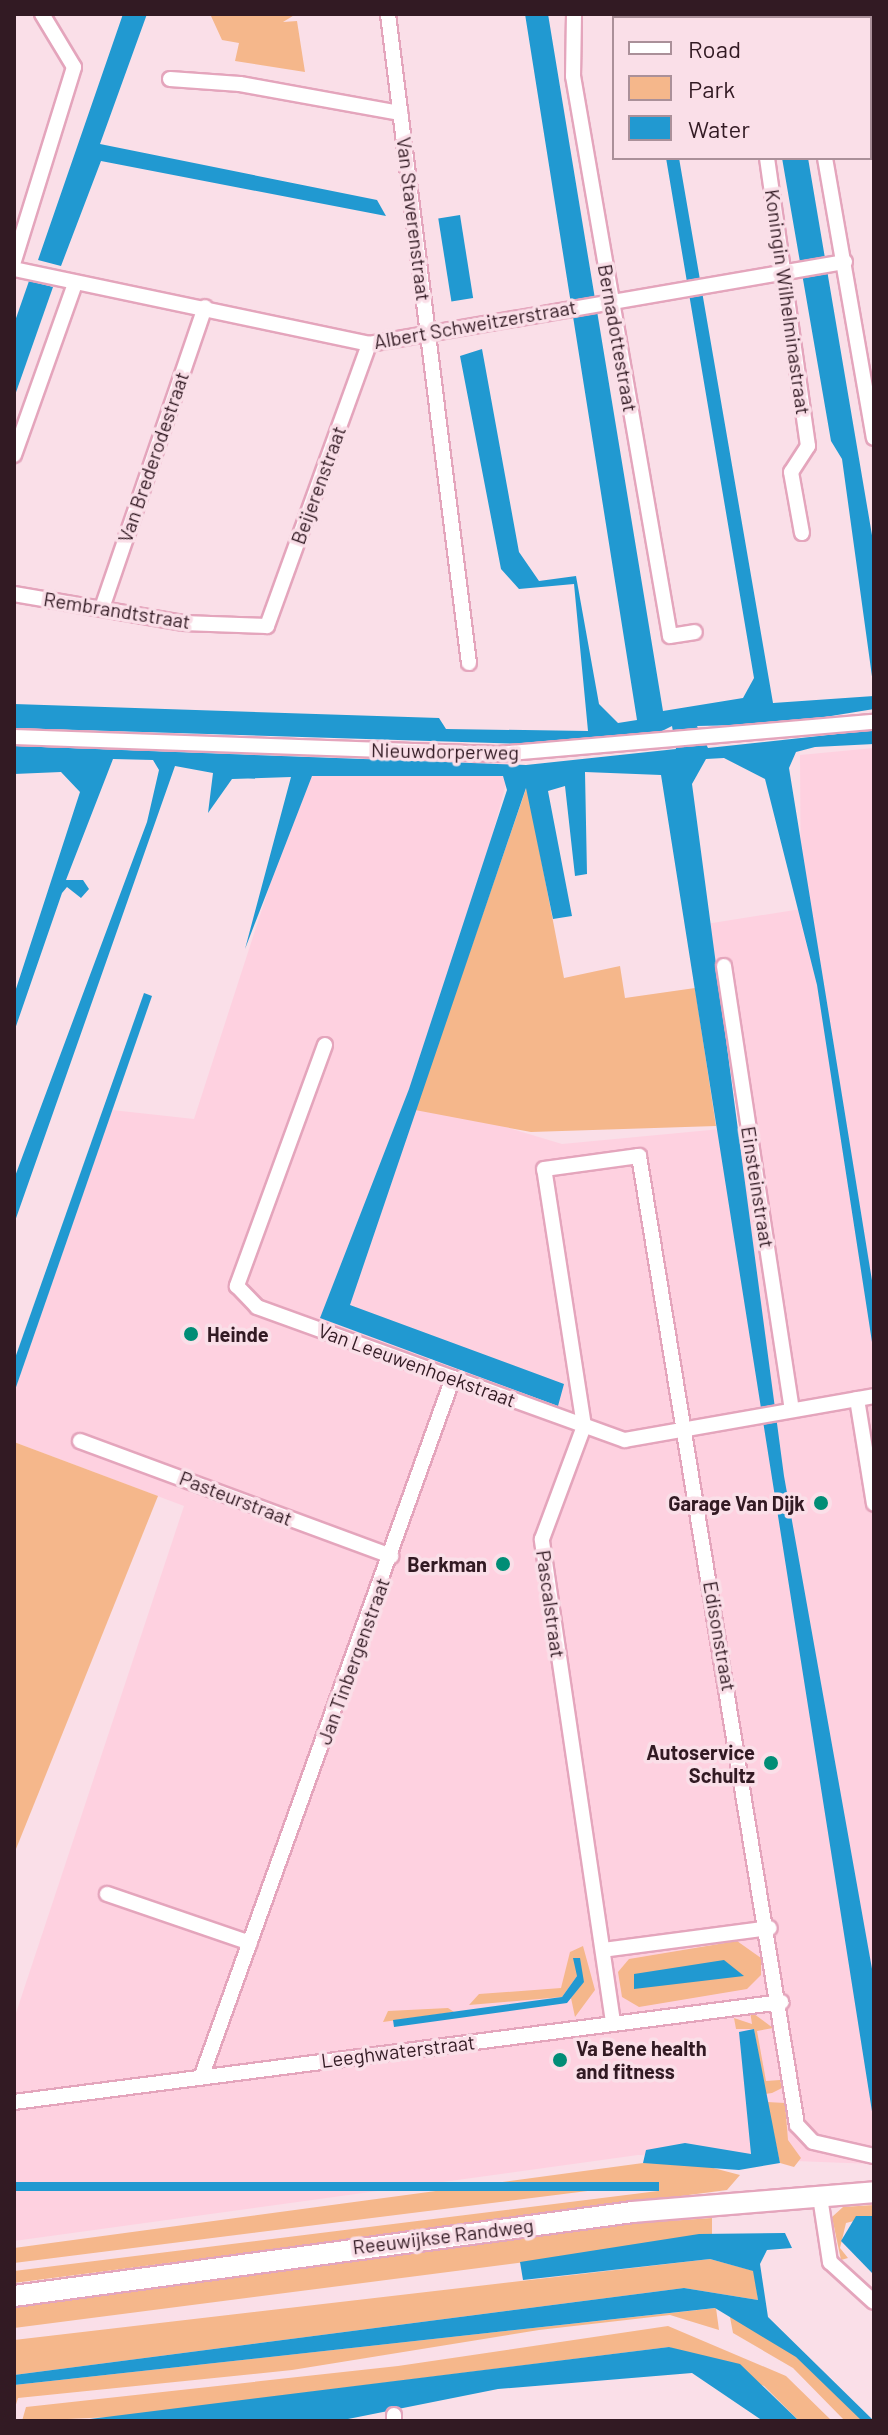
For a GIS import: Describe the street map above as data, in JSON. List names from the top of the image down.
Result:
{
  "streets": {
    "main road": ["Reeuwijkse Randweg"],
    "street": [
      "Van Staverenstraat",
      "Koningin Wilhelminastraat",
      "Albert Schweitzerstraat",
      "Bernadottestraat",
      "Van Brederodestraat",
      "Beijerenstraat",
      "Rembrandtstraat",
      "Nieuwdorperweg",
      "Einsteinstraat",
      "Van Leeuwenhoekstraat",
      "Pasteurstraat",
      "Pascalstraat",
      "Edisonstraat",
      "Jan Tinbergenstraat",
      "Leeghwaterstraat"
    ]
  },
  "crossings": [
    ["Van Staverenstraat", "Albert Schweitzerstraat"],
    ["Koningin Wilhelminastraat", "Albert Schweitzerstraat"],
    ["Albert Schweitzerstraat", "Bernadottestraat"],
    ["Albert Schweitzerstraat", "Van Brederodestraat"],
    ["Albert Schweitzerstraat", "Beijerenstraat"],
    ["Van Brederodestraat", "Rembrandtstraat"],
    ["Beijerenstraat", "Rembrandtstraat"],
    ["Einsteinstraat", "Van Leeuwenhoekstraat"],
    ["Van Leeuwenhoekstraat", "Pascalstraat"],
    ["Van Leeuwenhoekstraat", "Edisonstraat"],
    ["Van Leeuwenhoekstraat", "Jan Tinbergenstraat"],
    ["Pasteurstraat", "Jan Tinbergenstraat"],
    ["Pascalstraat", "Edisonstraat"],
    ["Pascalstraat", "Leeghwaterstraat"],
    ["Edisonstraat", "Leeghwaterstraat"],
    ["Jan Tinbergenstraat", "Leeghwaterstraat"]
  ],
  "places": [
    "Heinde",
    "Garage Van Dijk",
    "Berkman",
    "Autoservice Schultz",
    "Va Bene health and fitness"
  ],
  "legend": ["Road", "Park", "Water"]
}
